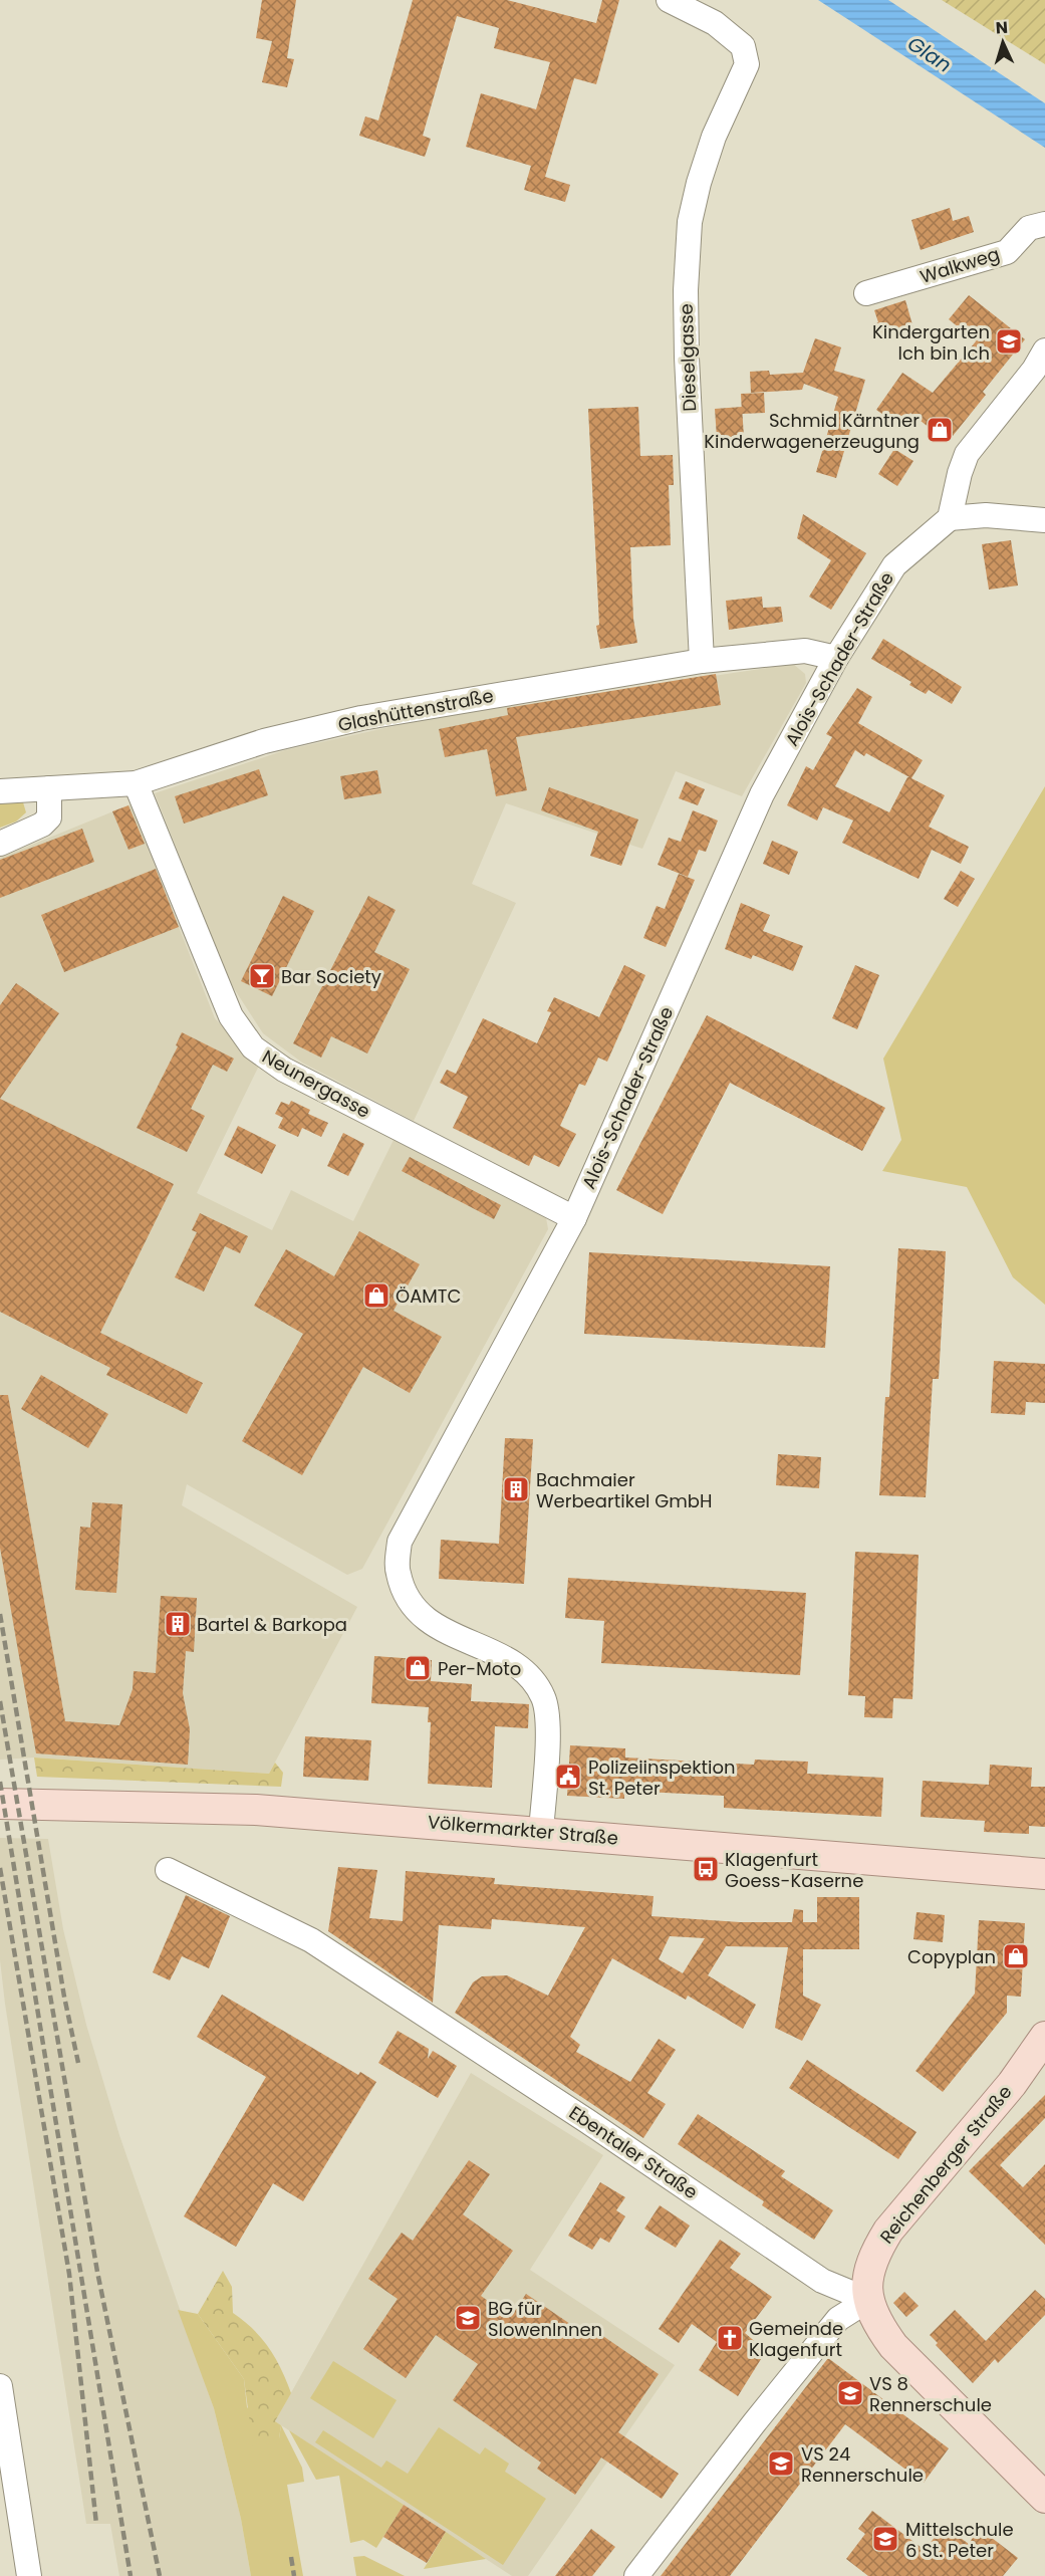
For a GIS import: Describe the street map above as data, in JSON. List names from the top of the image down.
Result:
{
  "streets": {
    "main road": ["Völkermarkter Straße", "Reichenberger Straße"],
    "street": [
      "Walkweg",
      "Dieselgasse",
      "Alois-Schader-Straße",
      "Glashüttenstraße",
      "Neunergasse",
      "Ebentaler Straße"
    ]
  },
  "crossings": [
    ["Dieselgasse", "Glashüttenstraße"],
    ["Alois-Schader-Straße", "Glashüttenstraße"],
    ["Alois-Schader-Straße", "Neunergasse"],
    ["Alois-Schader-Straße", "Völkermarkter Straße"],
    ["Glashüttenstraße", "Neunergasse"],
    ["Ebentaler Straße", "Reichenberger Straße"]
  ],
  "water": ["Glan"],
  "places": {
    "school or university": [
      "Kindergarten Ich bin Ich",
      "BG für SlowenInnen",
      "VS 8 Rennerschule",
      "VS 24 Rennerschule",
      "Mittelschule 6 St. Peter"
    ],
    "shop": [
      "Schmid Kärntner Kinderwagenerzeugung",
      "ÖAMTC",
      "Per-Moto",
      "Copyplan"
    ],
    "bar": ["Bar Society"],
    "building": ["Bachmaier Werbeartikel GmbH", "Bartel & Barkopa"],
    "public building": ["Polizeiinspektion St. Peter"],
    "bus stop": ["Klagenfurt Goess-Kaserne"],
    "church": ["Gemeinde Klagenfurt"]
  },
  "north": "top"
}
